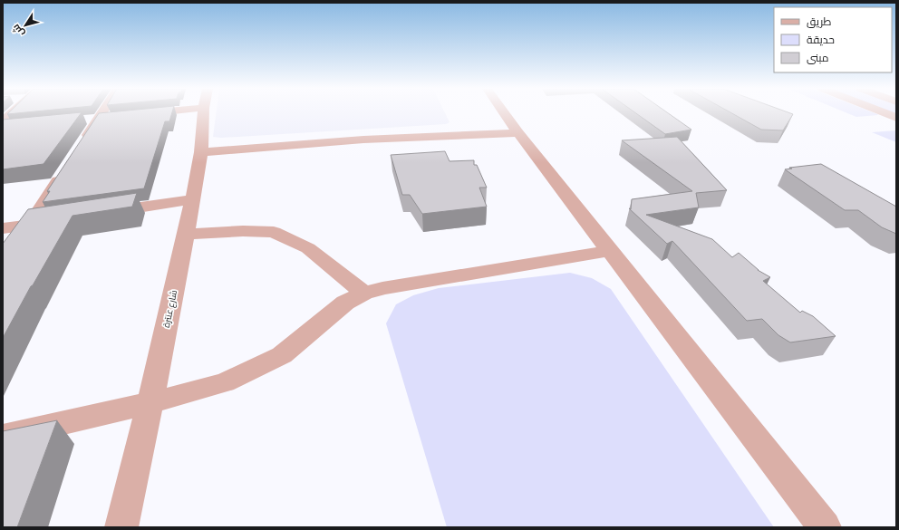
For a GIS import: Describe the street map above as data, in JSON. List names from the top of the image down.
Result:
{
  "streets": {
    "street": ["شارع عنترة"]
  },
  "legend": ["طريق", "حديقة", "مبنى"],
  "north": "bottom left"
}
